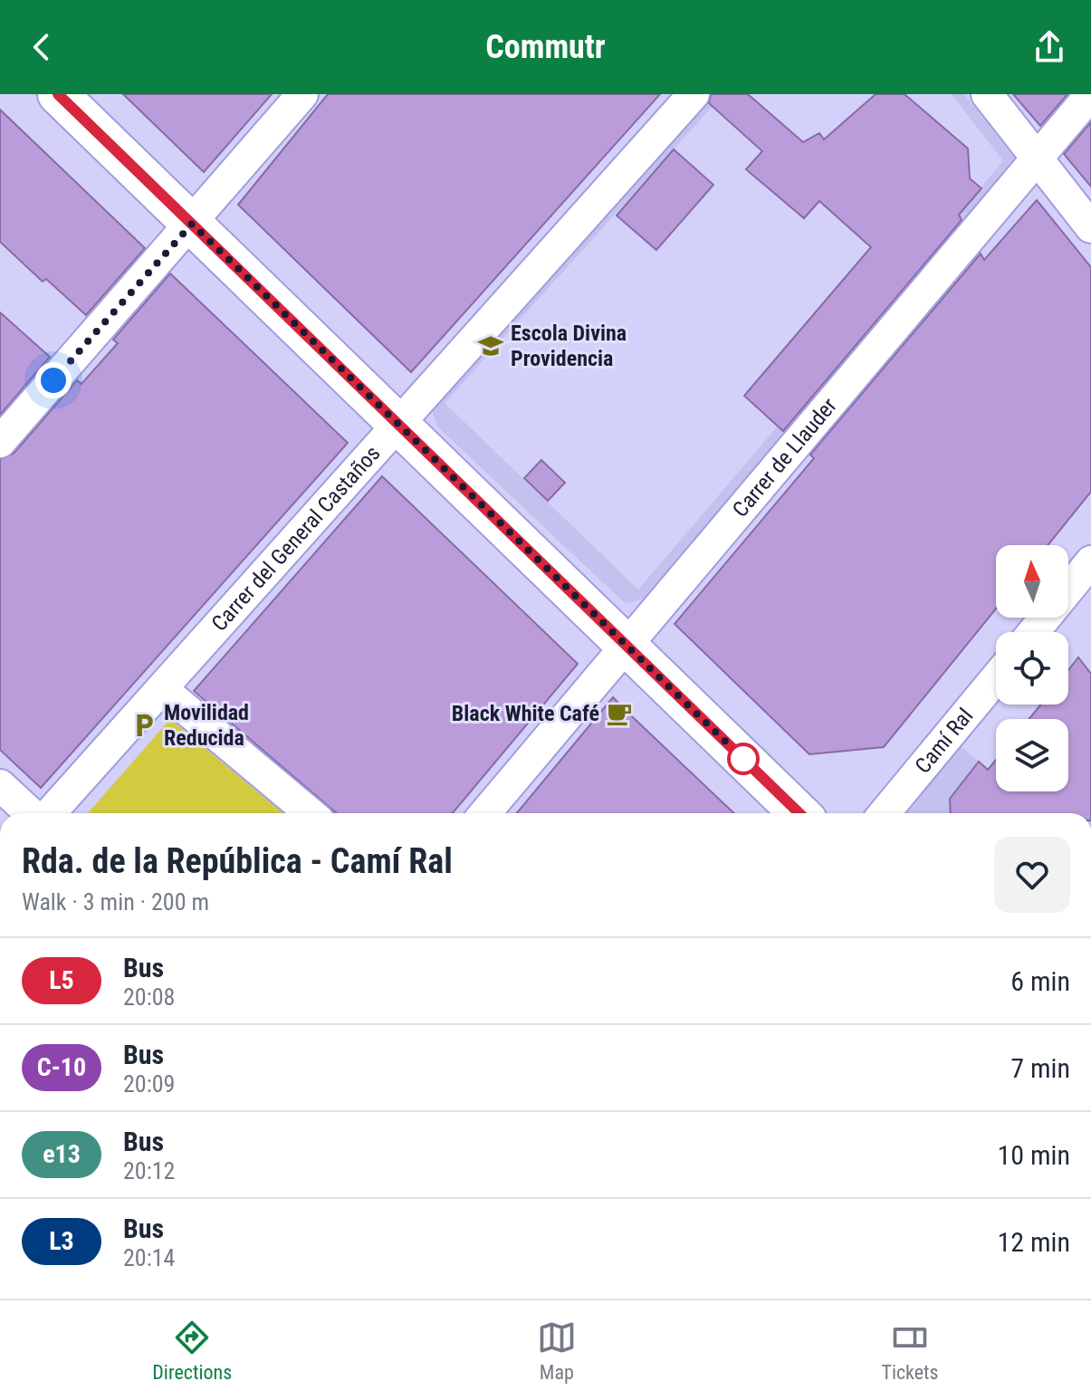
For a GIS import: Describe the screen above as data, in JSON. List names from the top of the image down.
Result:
{
  "streets": {
    "street": ["Carrer de Llauder", "Carrer del General Castaños", "Camí Ral"]
  },
  "places": {
    "school or university": ["Escola Divina Providencia"],
    "cafe": ["Black White Café"],
    "parking": ["Movilidad Reducida"]
  },
  "lines": ["bus line L5"],
  "north": "top",
  "page": {
    "header": "Commutr",
    "heading": ["Rda. de la República - Camí Ral", "Walk · 3 min · 200 m"],
    "list": [
      {
        "mark": "L5",
        "name": "Bus",
        "note": "20:08",
        "value": "6 min"
      },
      {
        "mark": "C-10",
        "name": "Bus",
        "note": "20:09",
        "value": "7 min"
      },
      {
        "mark": "e13",
        "name": "Bus",
        "note": "20:12",
        "value": "10 min"
      },
      {
        "mark": "L3",
        "name": "Bus",
        "note": "20:14",
        "value": "12 min"
      }
    ],
    "tabs": ["Directions", "Map", "Tickets"]
  }
}
